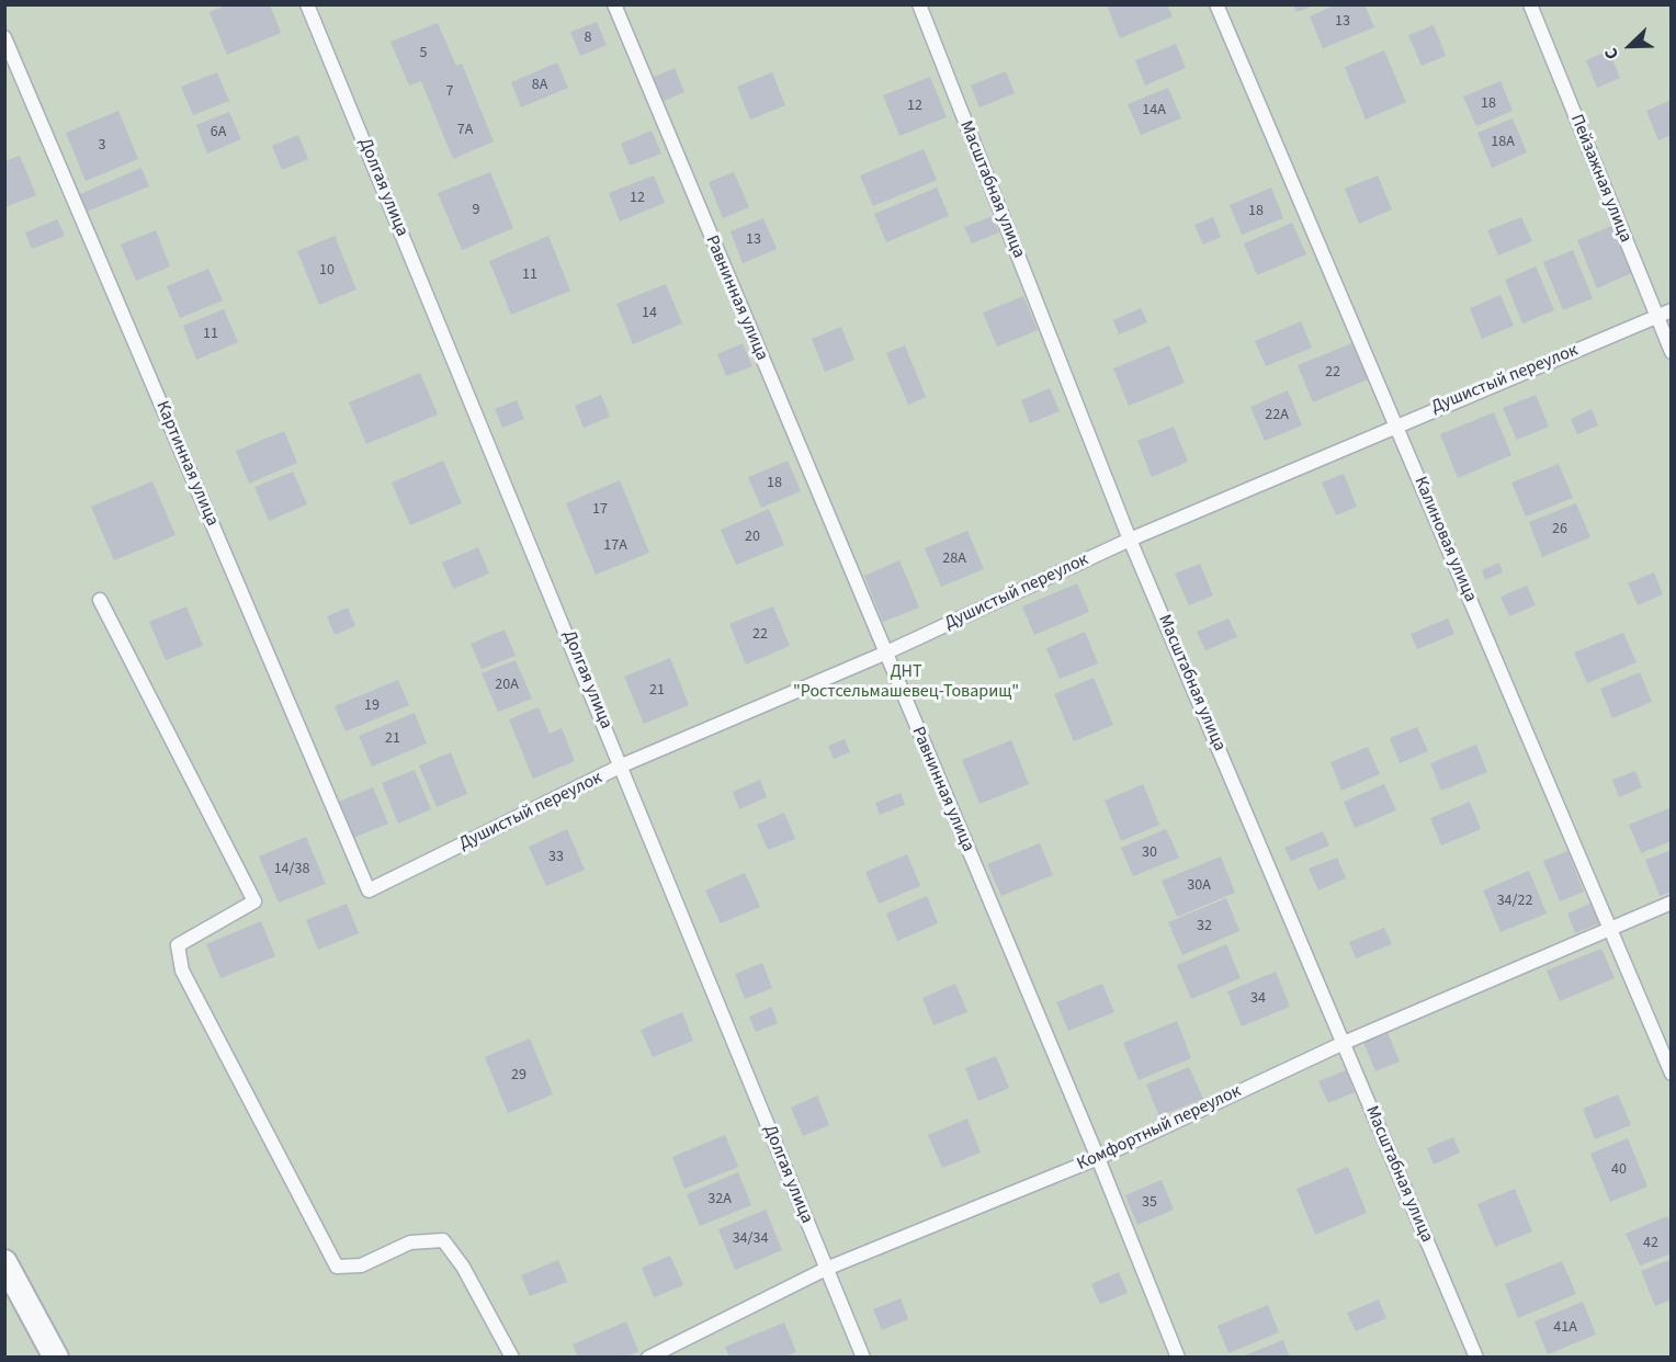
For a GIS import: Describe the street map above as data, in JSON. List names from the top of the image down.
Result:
{
  "streets": {
    "lane": [
      "Пейзажная улица",
      "Долгая улица",
      "Масштабная улица",
      "Равнинная улица",
      "Душистый переулок",
      "Картинная улица",
      "Калиновая улица",
      "Комфортный переулок"
    ]
  },
  "crossings": [
    ["Пейзажная улица", "Душистый переулок"],
    ["Долгая улица", "Душистый переулок"],
    ["Долгая улица", "Комфортный переулок"],
    ["Масштабная улица", "Душистый переулок"],
    ["Масштабная улица", "Комфортный переулок"],
    ["Равнинная улица", "Душистый переулок"],
    ["Равнинная улица", "Комфортный переулок"],
    ["Душистый переулок", "Картинная улица"],
    ["Душистый переулок", "Калиновая улица"],
    ["Калиновая улица", "Комфортный переулок"]
  ],
  "parks": ["ДНТ \"Ростсельмашевец-Товарищ\""],
  "house_numbers": [
    "13",
    "8",
    "5",
    "8А",
    "7",
    "18",
    "12",
    "14А",
    "7А",
    "6А",
    "18А",
    "3",
    "12",
    "9",
    "18",
    "13",
    "10",
    "11",
    "14",
    "11",
    "22",
    "22А",
    "18",
    "17",
    "26",
    "20",
    "17А",
    "28А",
    "22",
    "20А",
    "21",
    "19",
    "21",
    "30",
    "33",
    "14/38",
    "30А",
    "34/22",
    "32",
    "34",
    "29",
    "40",
    "32А",
    "35",
    "34/34",
    "42",
    "41А"
  ],
  "north": "bottom left"
}
